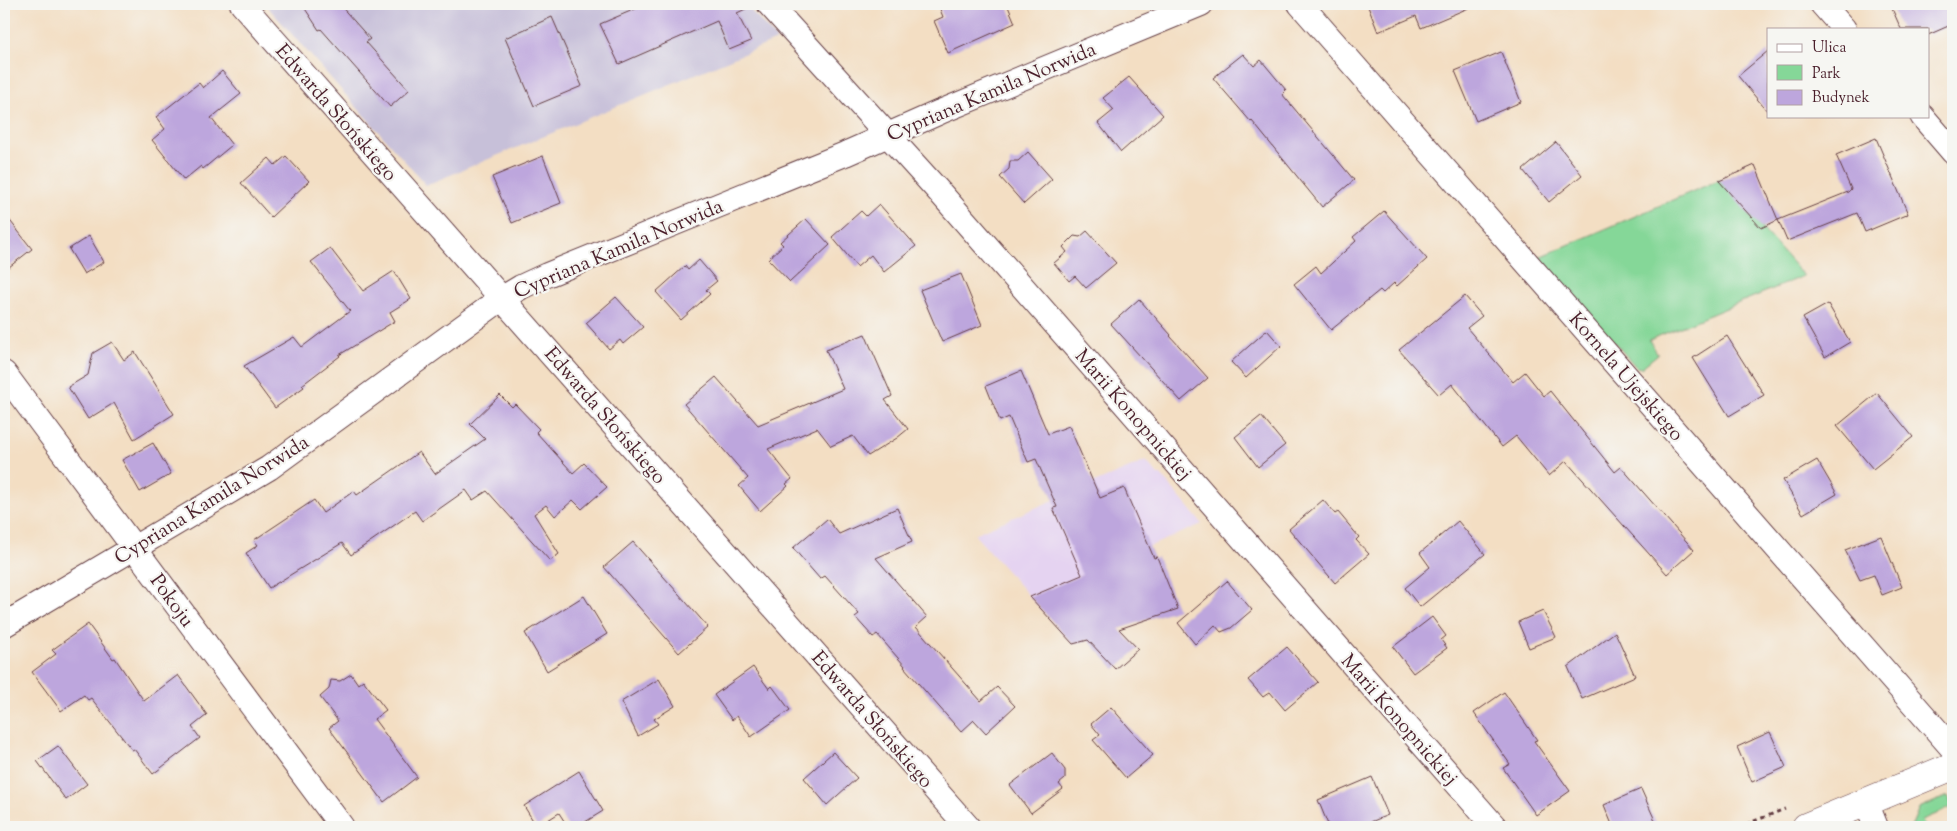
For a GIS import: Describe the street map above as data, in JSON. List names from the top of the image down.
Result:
{
  "streets": {
    "street": [
      "Cypriana Kamila Norwida",
      "Edwarda Słońskiego",
      "Kornela Ujejskiego",
      "Marii Konopnickiej",
      "Pokoju"
    ]
  },
  "crossings": [
    ["Cypriana Kamila Norwida", "Edwarda Słońskiego"],
    ["Cypriana Kamila Norwida", "Marii Konopnickiej"],
    ["Cypriana Kamila Norwida", "Pokoju"]
  ],
  "legend": ["Ulica", "Park", "Budynek"]
}
